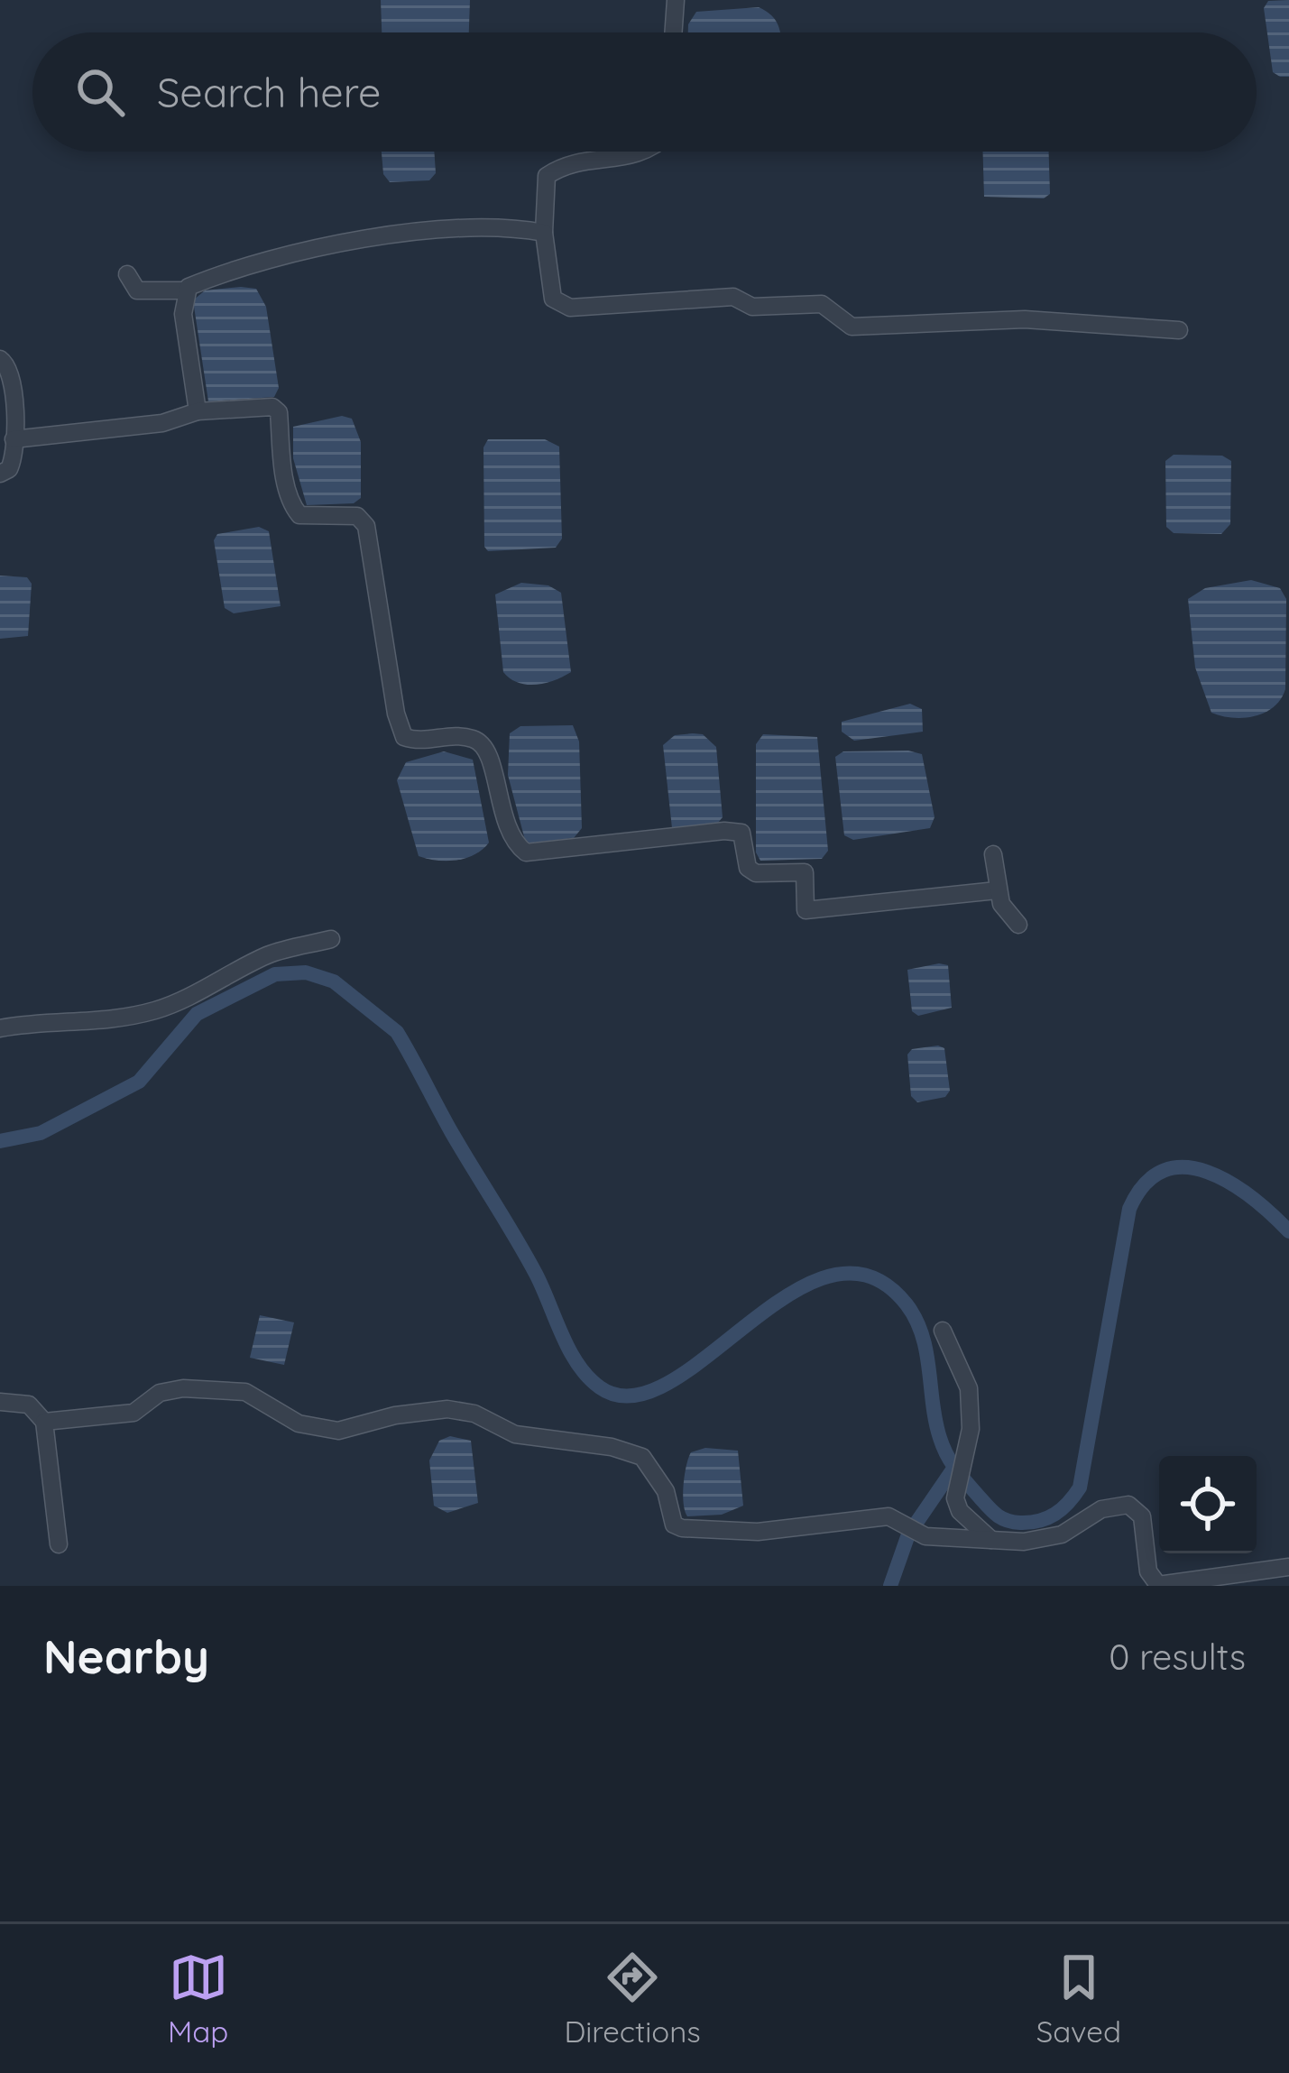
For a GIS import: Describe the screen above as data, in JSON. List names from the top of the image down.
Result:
{
  "page": {
    "search": "Search here",
    "heading": ["Nearby", "0 results"],
    "nav": ["Map", "Directions", "Saved"]
  }
}
